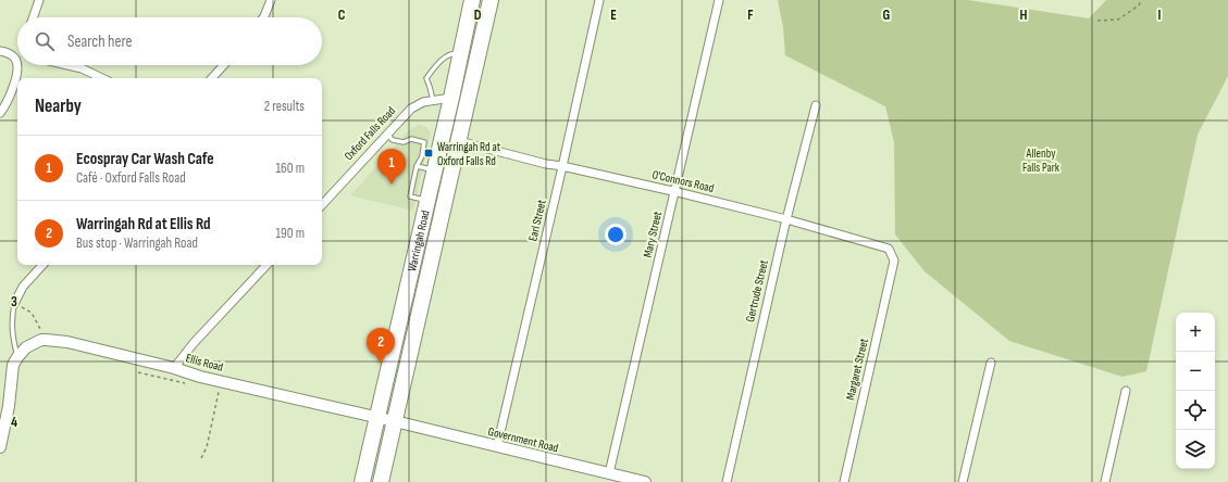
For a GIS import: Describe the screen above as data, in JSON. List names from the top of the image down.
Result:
{
  "streets": {
    "highway": ["Warringah Road"],
    "street": [
      "Oxford Falls Road",
      "O'Connors Road",
      "Earl Street",
      "Mary Street",
      "Gertrude Street",
      "Ellis Road",
      "Margaret Street",
      "Government Road"
    ]
  },
  "crossings": [
    ["Oxford Falls Road", "Warringah Road"],
    ["O'Connors Road", "Earl Street"],
    ["O'Connors Road", "Mary Street"],
    ["O'Connors Road", "Warringah Road"],
    ["O'Connors Road", "Gertrude Street"],
    ["O'Connors Road", "Margaret Street"],
    ["Earl Street", "Government Road"],
    ["Mary Street", "Government Road"],
    ["Warringah Road", "Ellis Road"],
    ["Warringah Road", "Government Road"],
    ["Ellis Road", "Government Road"]
  ],
  "parks": ["Allenby Falls Park"],
  "places": {
    "transit": ["Warringah Rd at Oxford Falls Rd"]
  },
  "page": {
    "search": "Search here",
    "heading": ["Nearby", "2 results"],
    "list": [
      {
        "mark": "1",
        "name": "Ecospray Car Wash Cafe",
        "note": "Café · Oxford Falls Road",
        "value": "160 m"
      },
      {
        "mark": "2",
        "name": "Warringah Rd at Ellis Rd",
        "note": "Bus stop · Warringah Road",
        "value": "190 m"
      }
    ],
    "pins": ["1", "2"],
    "map_buttons": ["+", "−"]
  },
  "grid": {
    "columns": [
      "C",
      "D",
      "E",
      "F",
      "G",
      "H",
      "I"
    ],
    "rows": ["3", "4"]
  }
}
